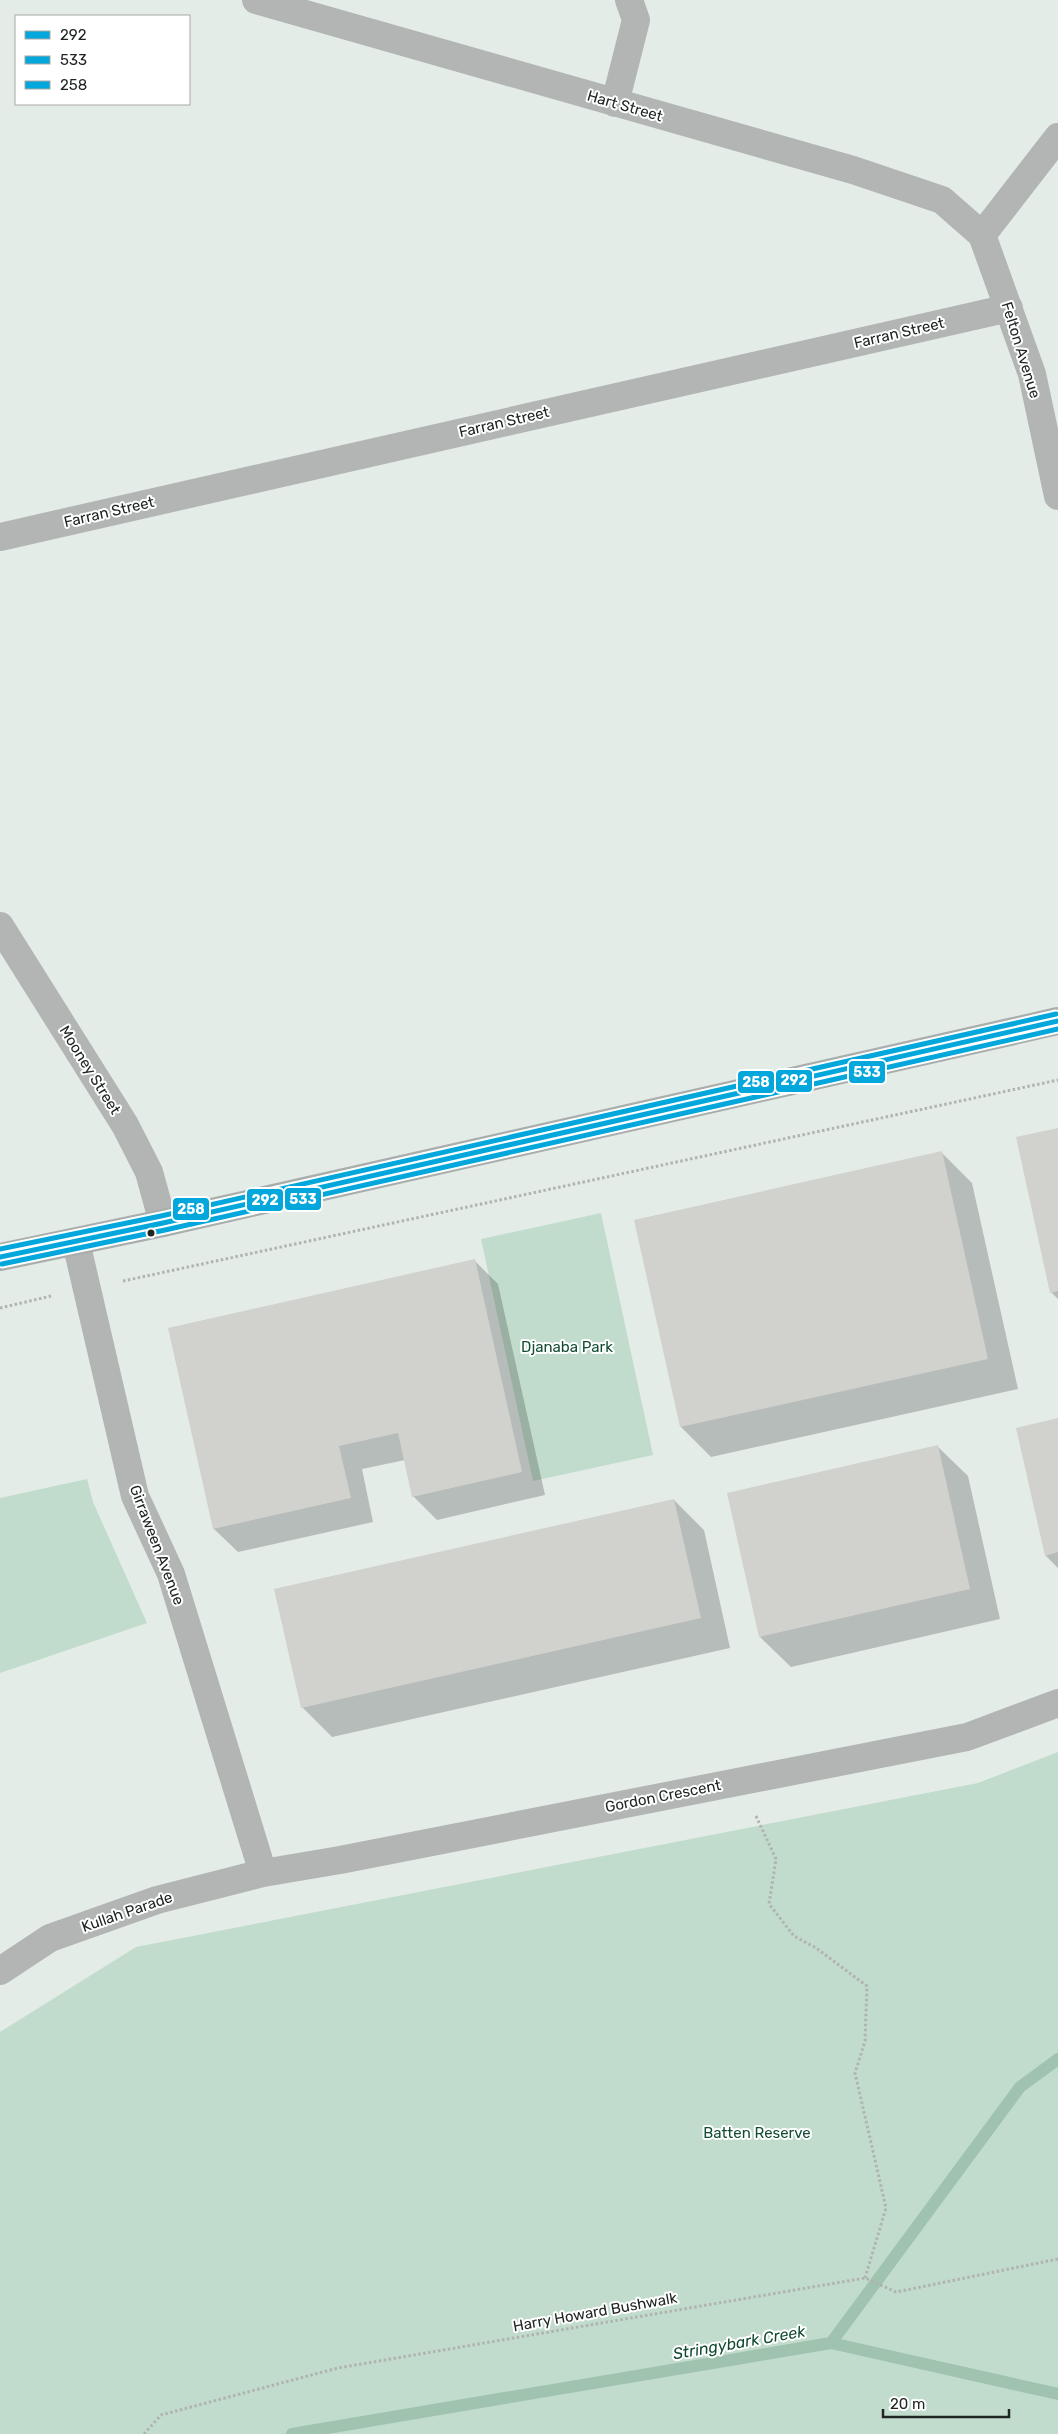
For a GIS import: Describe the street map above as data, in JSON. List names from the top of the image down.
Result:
{
  "streets": {
    "street": [
      "Hart Street",
      "Farran Street",
      "Felton Avenue",
      "Mooney Street",
      "Girraween Avenue",
      "Gordon Crescent",
      "Kullah Parade"
    ],
    "path": ["Harry Howard Bushwalk"]
  },
  "crossings": [
    ["Hart Street", "Felton Avenue"],
    ["Farran Street", "Felton Avenue"],
    ["Girraween Avenue", "Gordon Crescent"],
    ["Girraween Avenue", "Kullah Parade"],
    ["Gordon Crescent", "Kullah Parade"]
  ],
  "water": ["Stringybark Creek"],
  "parks": ["Djanaba Park", "Batten Reserve"],
  "lines": ["transit line 258", "transit line 292", "transit line 533"],
  "legend": ["292", "533", "258"],
  "scale_bar": "20 m"
}
